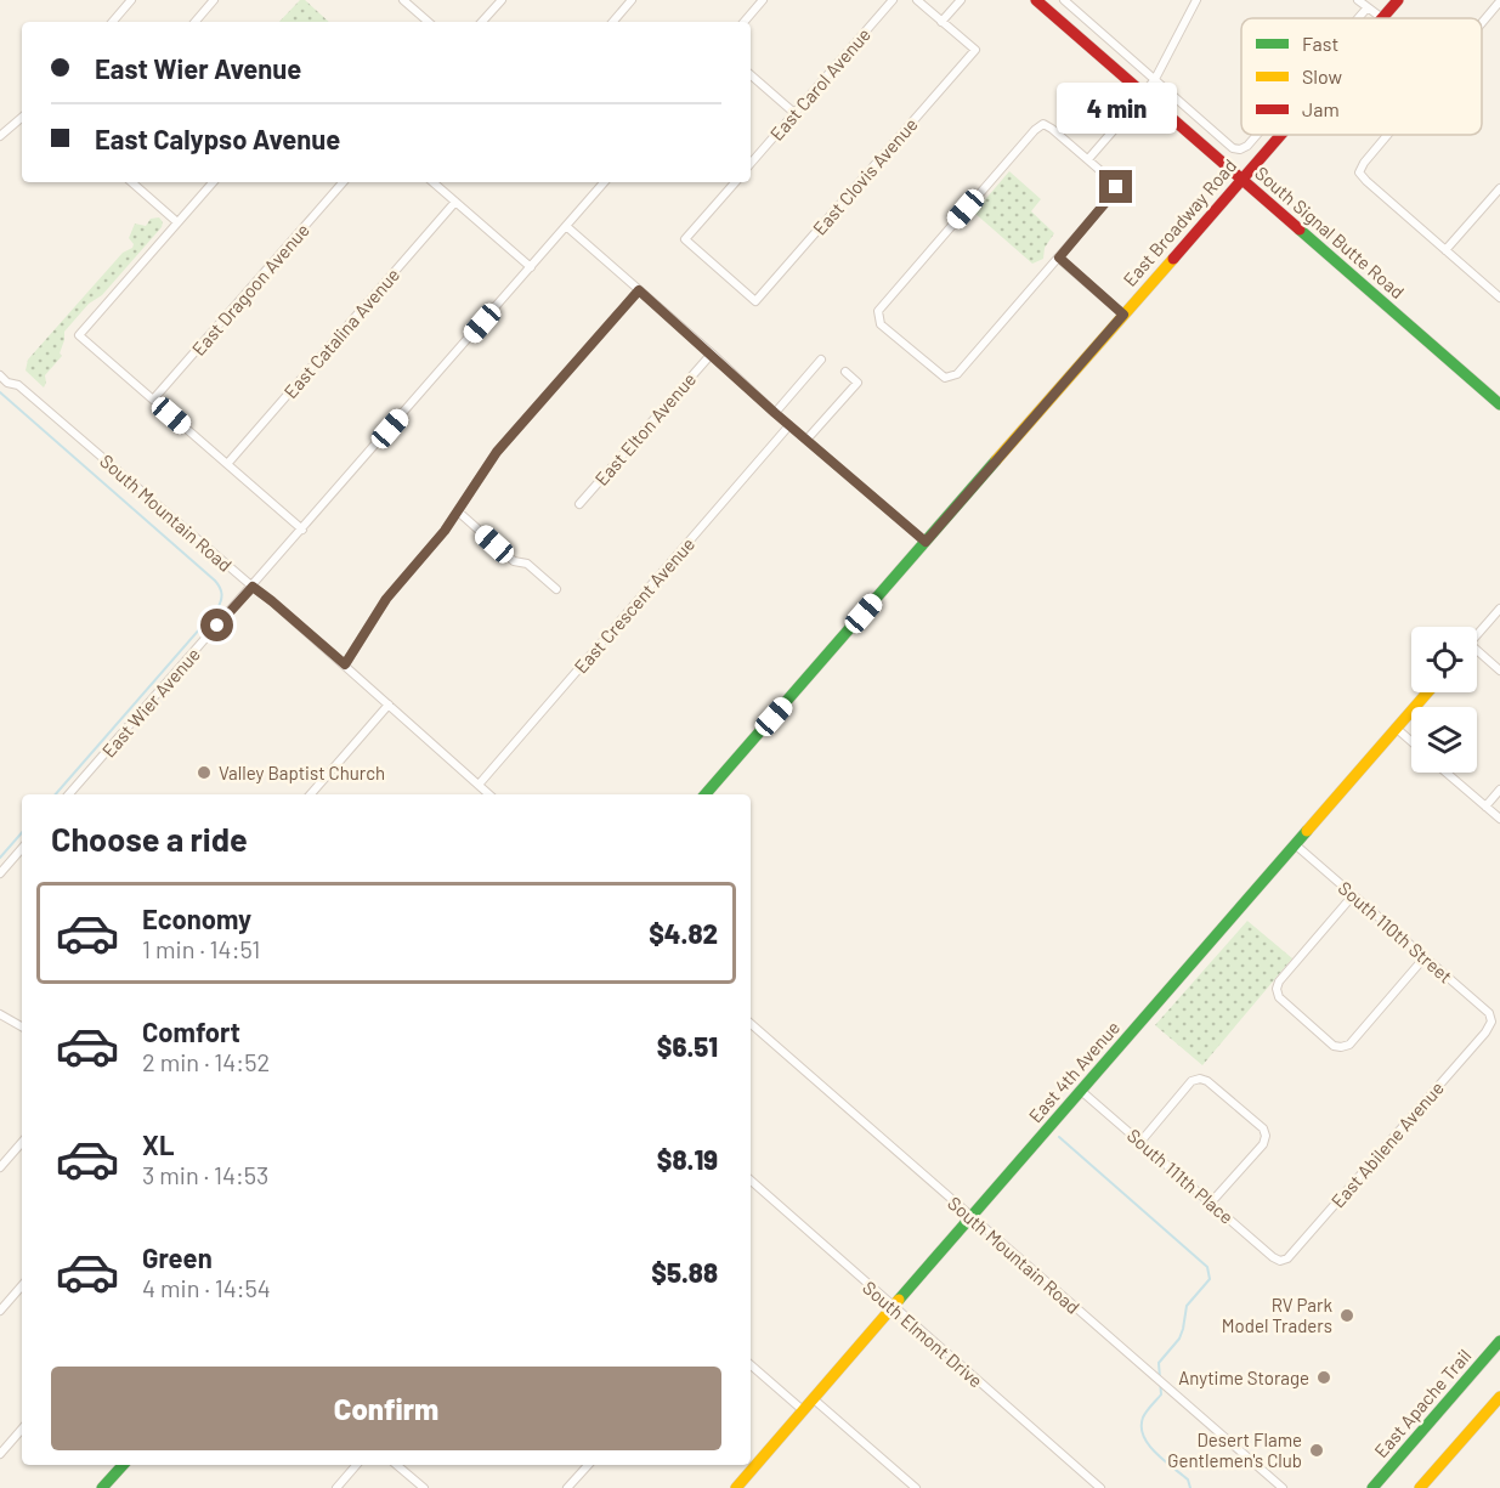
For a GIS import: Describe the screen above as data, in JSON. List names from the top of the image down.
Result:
{
  "streets": {
    "main road": [
      "East Broadway Road",
      "South Signal Butte Road",
      "East 4th Avenue",
      "East Apache Trail"
    ],
    "street": [
      "East Carol Avenue",
      "East Clovis Avenue",
      "East Dragoon Avenue",
      "East Catalina Avenue",
      "East Elton Avenue",
      "South Mountain Road",
      "East Crescent Avenue",
      "East Wier Avenue",
      "South 110th Street",
      "East Abilene Avenue",
      "South 111th Place",
      "South Elmont Drive"
    ]
  },
  "crossings": [
    ["East Broadway Road", "South Signal Butte Road"],
    ["South Mountain Road", "East Crescent Avenue"],
    ["South Mountain Road", "East Wier Avenue"],
    ["South Mountain Road", "East 4th Avenue"],
    ["South 110th Street", "East 4th Avenue"],
    ["South 110th Street", "East Abilene Avenue"],
    ["East 4th Avenue", "South 111th Place"],
    ["East 4th Avenue", "South Elmont Drive"],
    ["East Abilene Avenue", "South 111th Place"]
  ],
  "places": [
    "Valley Baptist Church",
    "RV Park Model Traders",
    "Anytime Storage",
    "Desert Flame Gentlemen's Club"
  ],
  "legend": ["Fast", "Slow", "Jam"],
  "page": {
    "banner": ["East Wier Avenue", "East Calypso Avenue"],
    "bubble": "4 min",
    "heading": "Choose a ride",
    "list": [
      {
        "name": "Economy",
        "note": "1 min · 14:51",
        "value": "$4.82"
      },
      {
        "name": "Comfort",
        "note": "2 min · 14:52",
        "value": "$6.51"
      },
      {
        "name": "XL",
        "note": "3 min · 14:53",
        "value": "$8.19"
      },
      {
        "name": "Green",
        "note": "4 min · 14:54",
        "value": "$5.88"
      }
    ],
    "buttons": "Confirm"
  }
}
